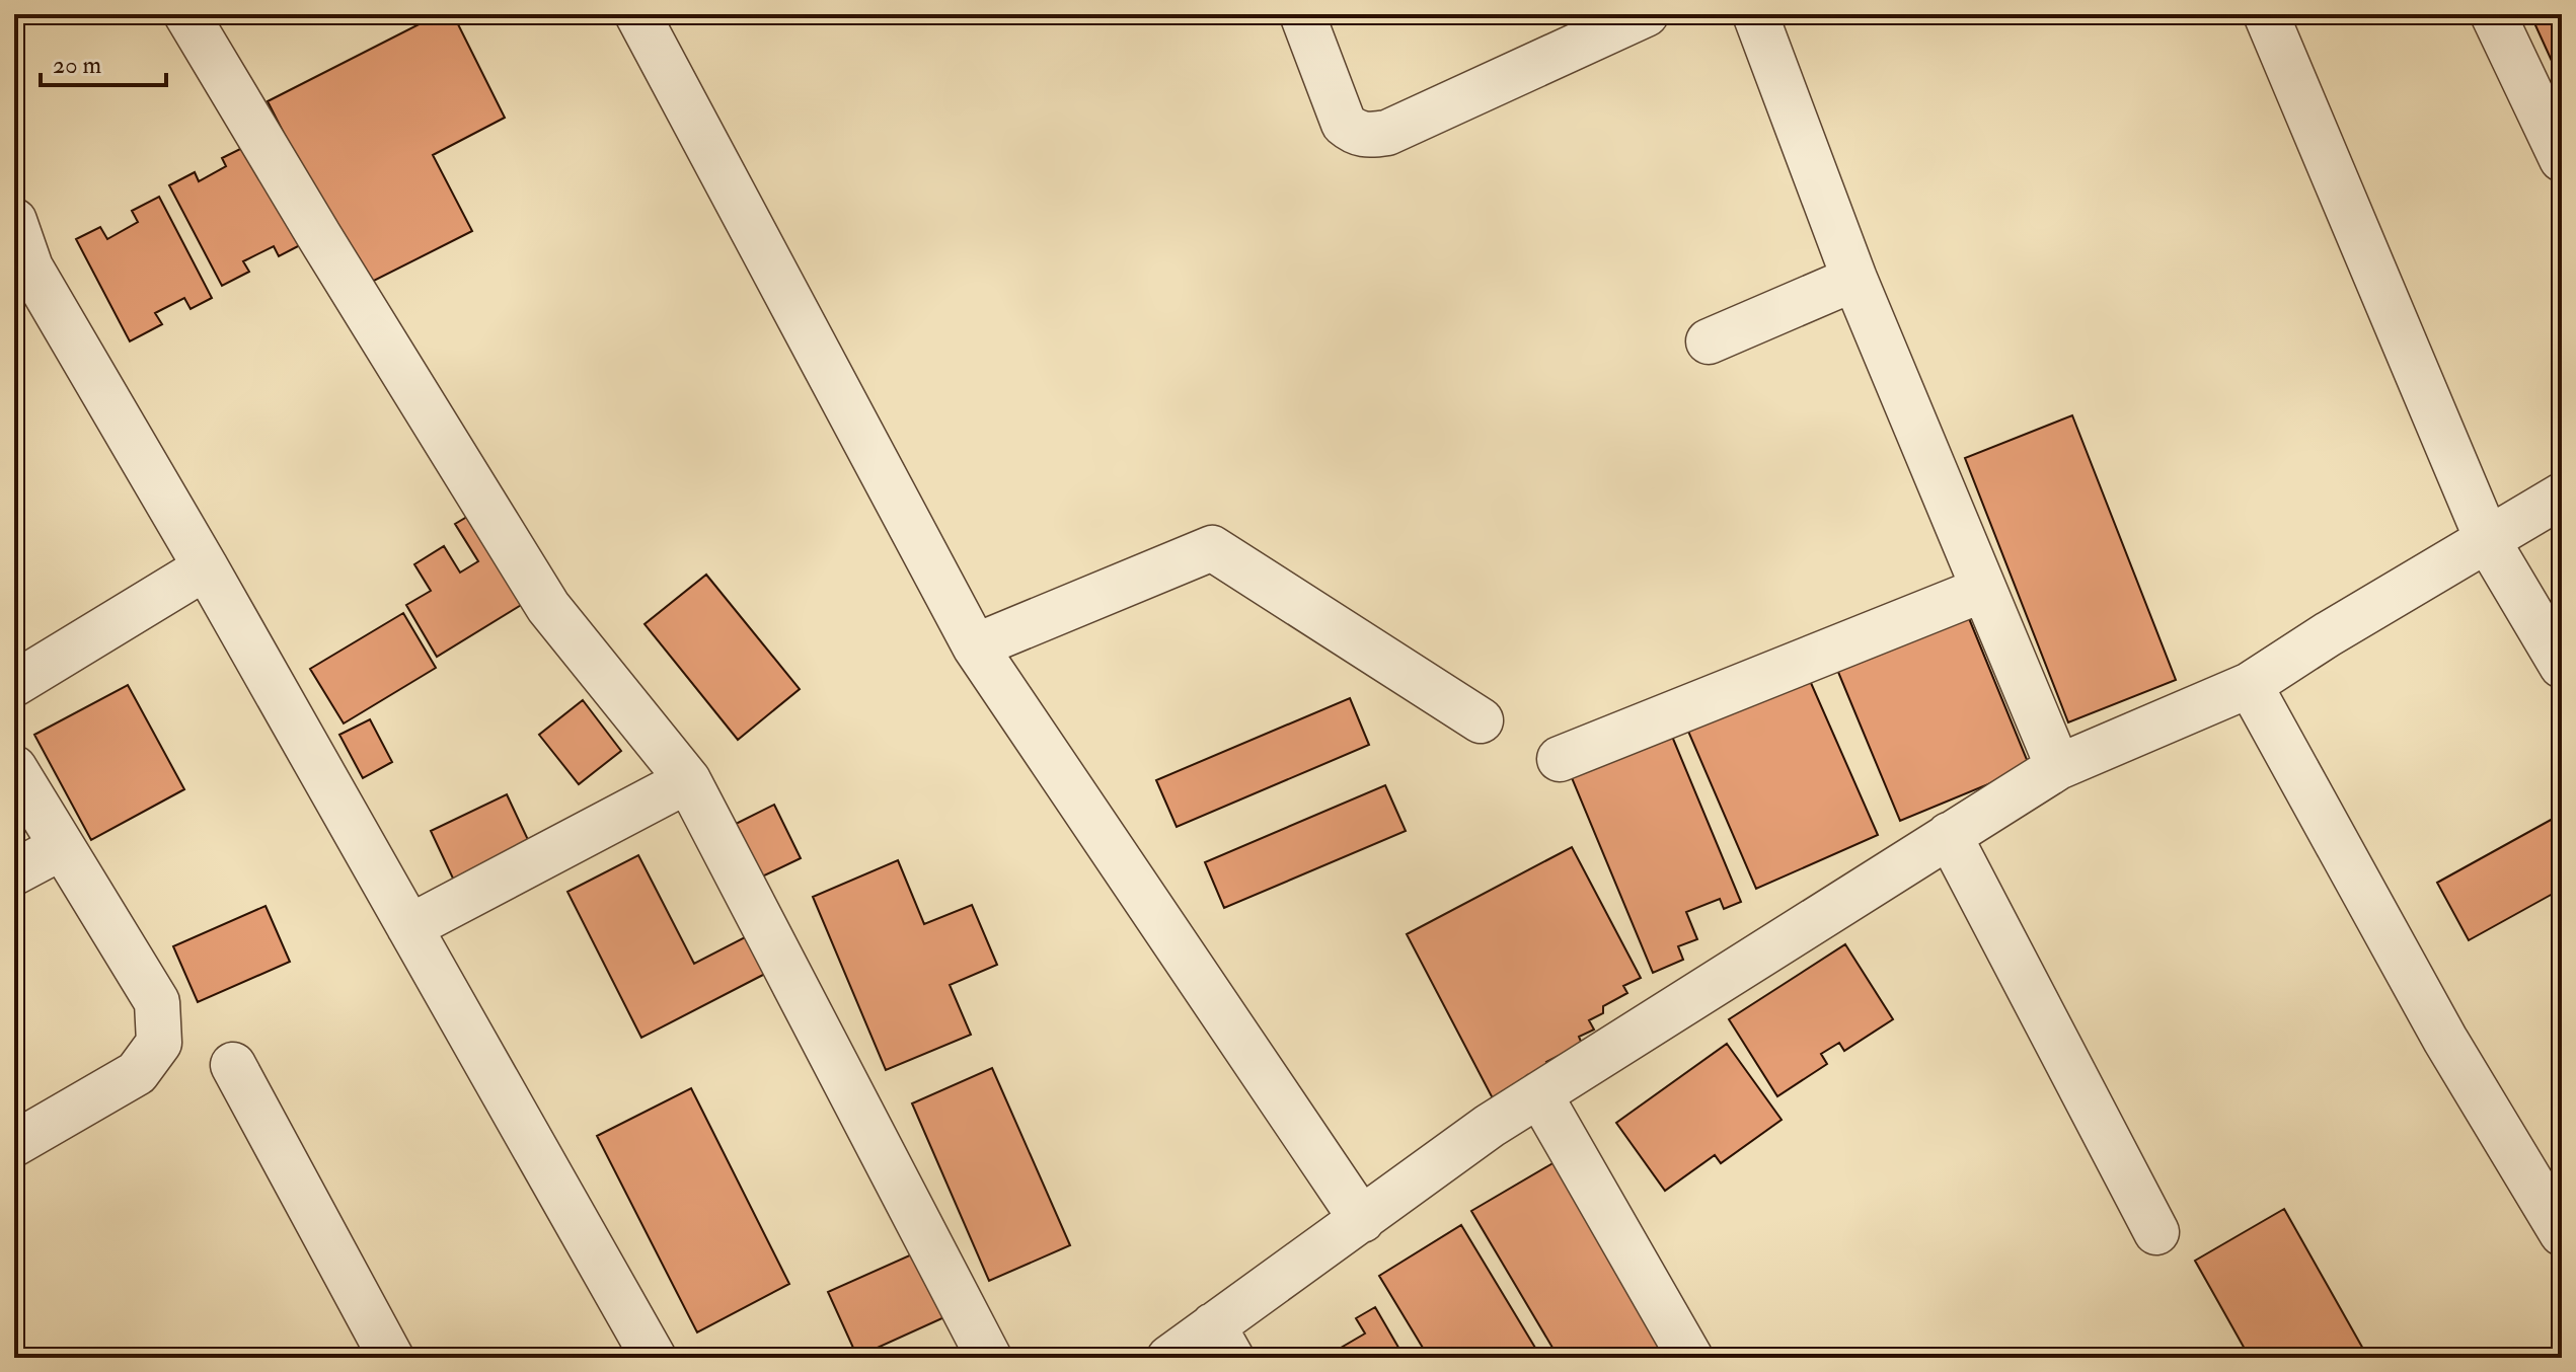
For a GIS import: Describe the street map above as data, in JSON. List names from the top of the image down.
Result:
{
  "scale_bar": "20 m"
}
